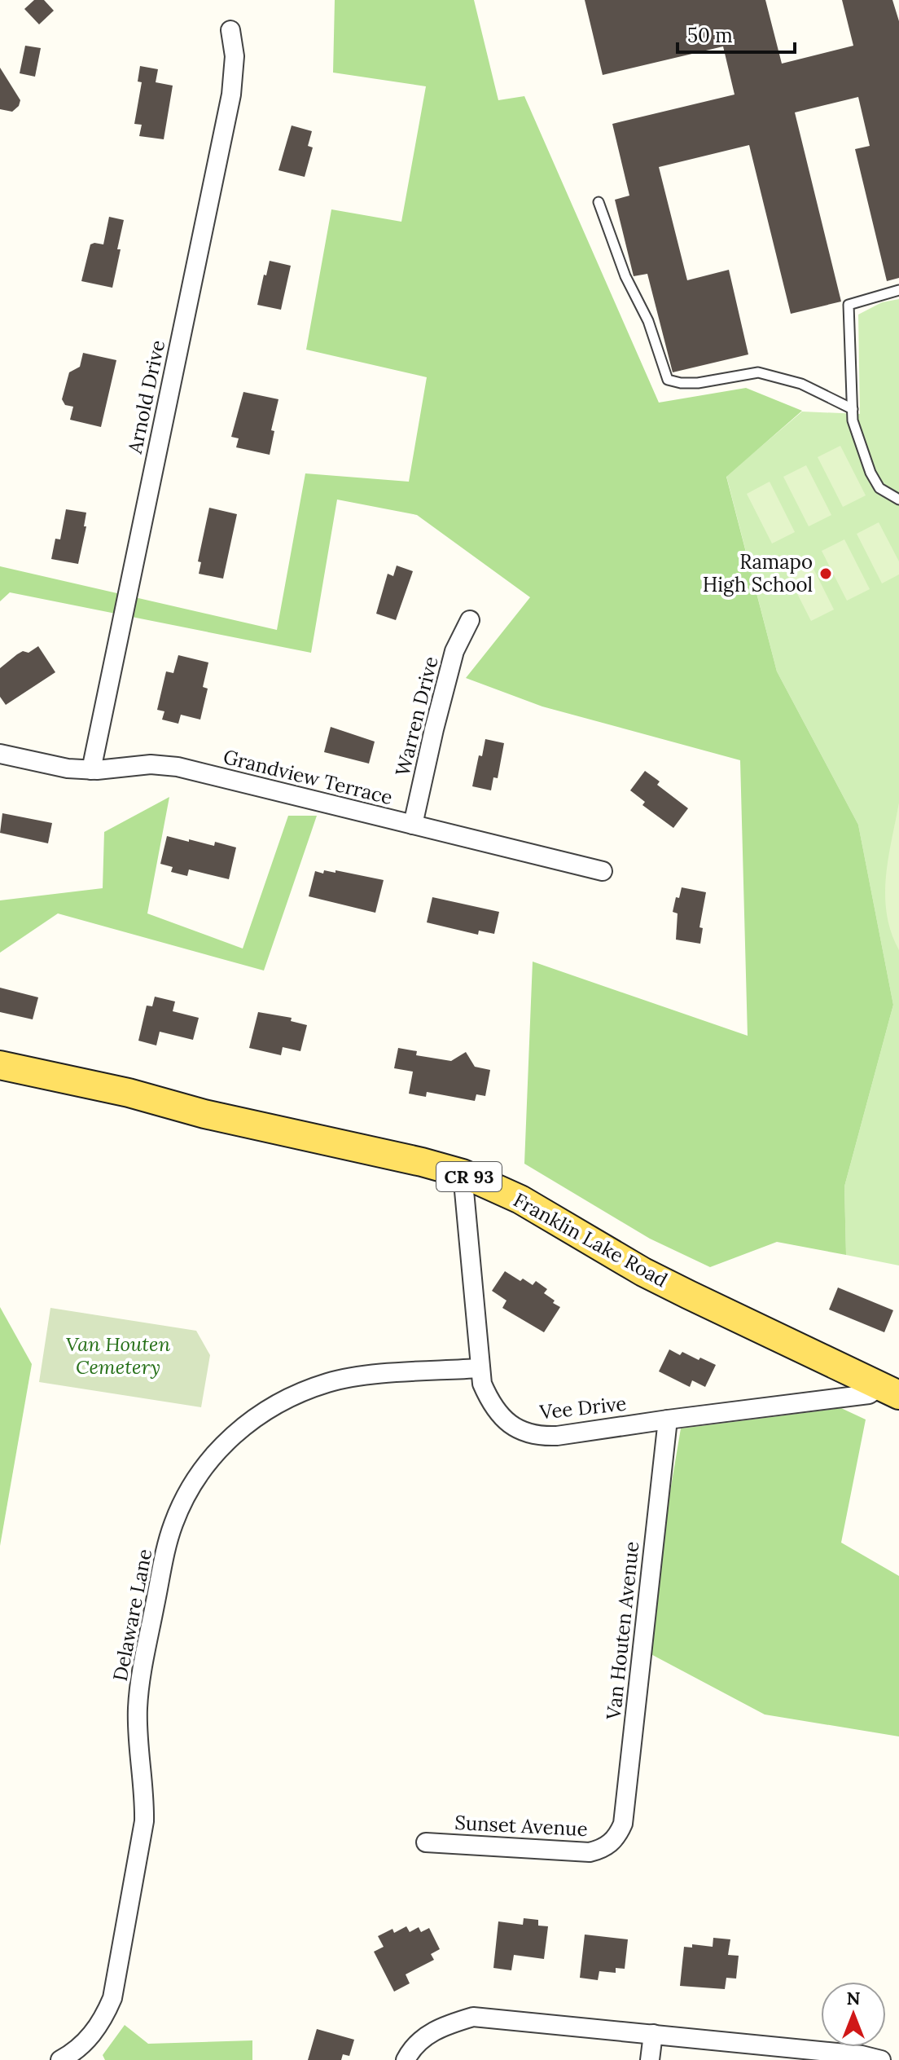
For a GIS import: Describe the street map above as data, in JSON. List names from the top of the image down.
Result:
{
  "streets": {
    "main road": ["CR 93", "Franklin Lake Road"],
    "street": [
      "Arnold Drive",
      "Warren Drive",
      "Grandview Terrace",
      "Vee Drive",
      "Delaware Lane",
      "Van Houten Avenue",
      "Sunset Avenue"
    ]
  },
  "crossings": [
    ["Arnold Drive", "Grandview Terrace"],
    ["Warren Drive", "Grandview Terrace"],
    ["Franklin Lake Road", "Vee Drive"],
    ["Vee Drive", "Delaware Lane"],
    ["Vee Drive", "Van Houten Avenue"],
    ["Van Houten Avenue", "Sunset Avenue"]
  ],
  "parks": ["Van Houten Cemetery"],
  "places": ["Ramapo High School"],
  "scale_bar": "50 m",
  "north": "top"
}
